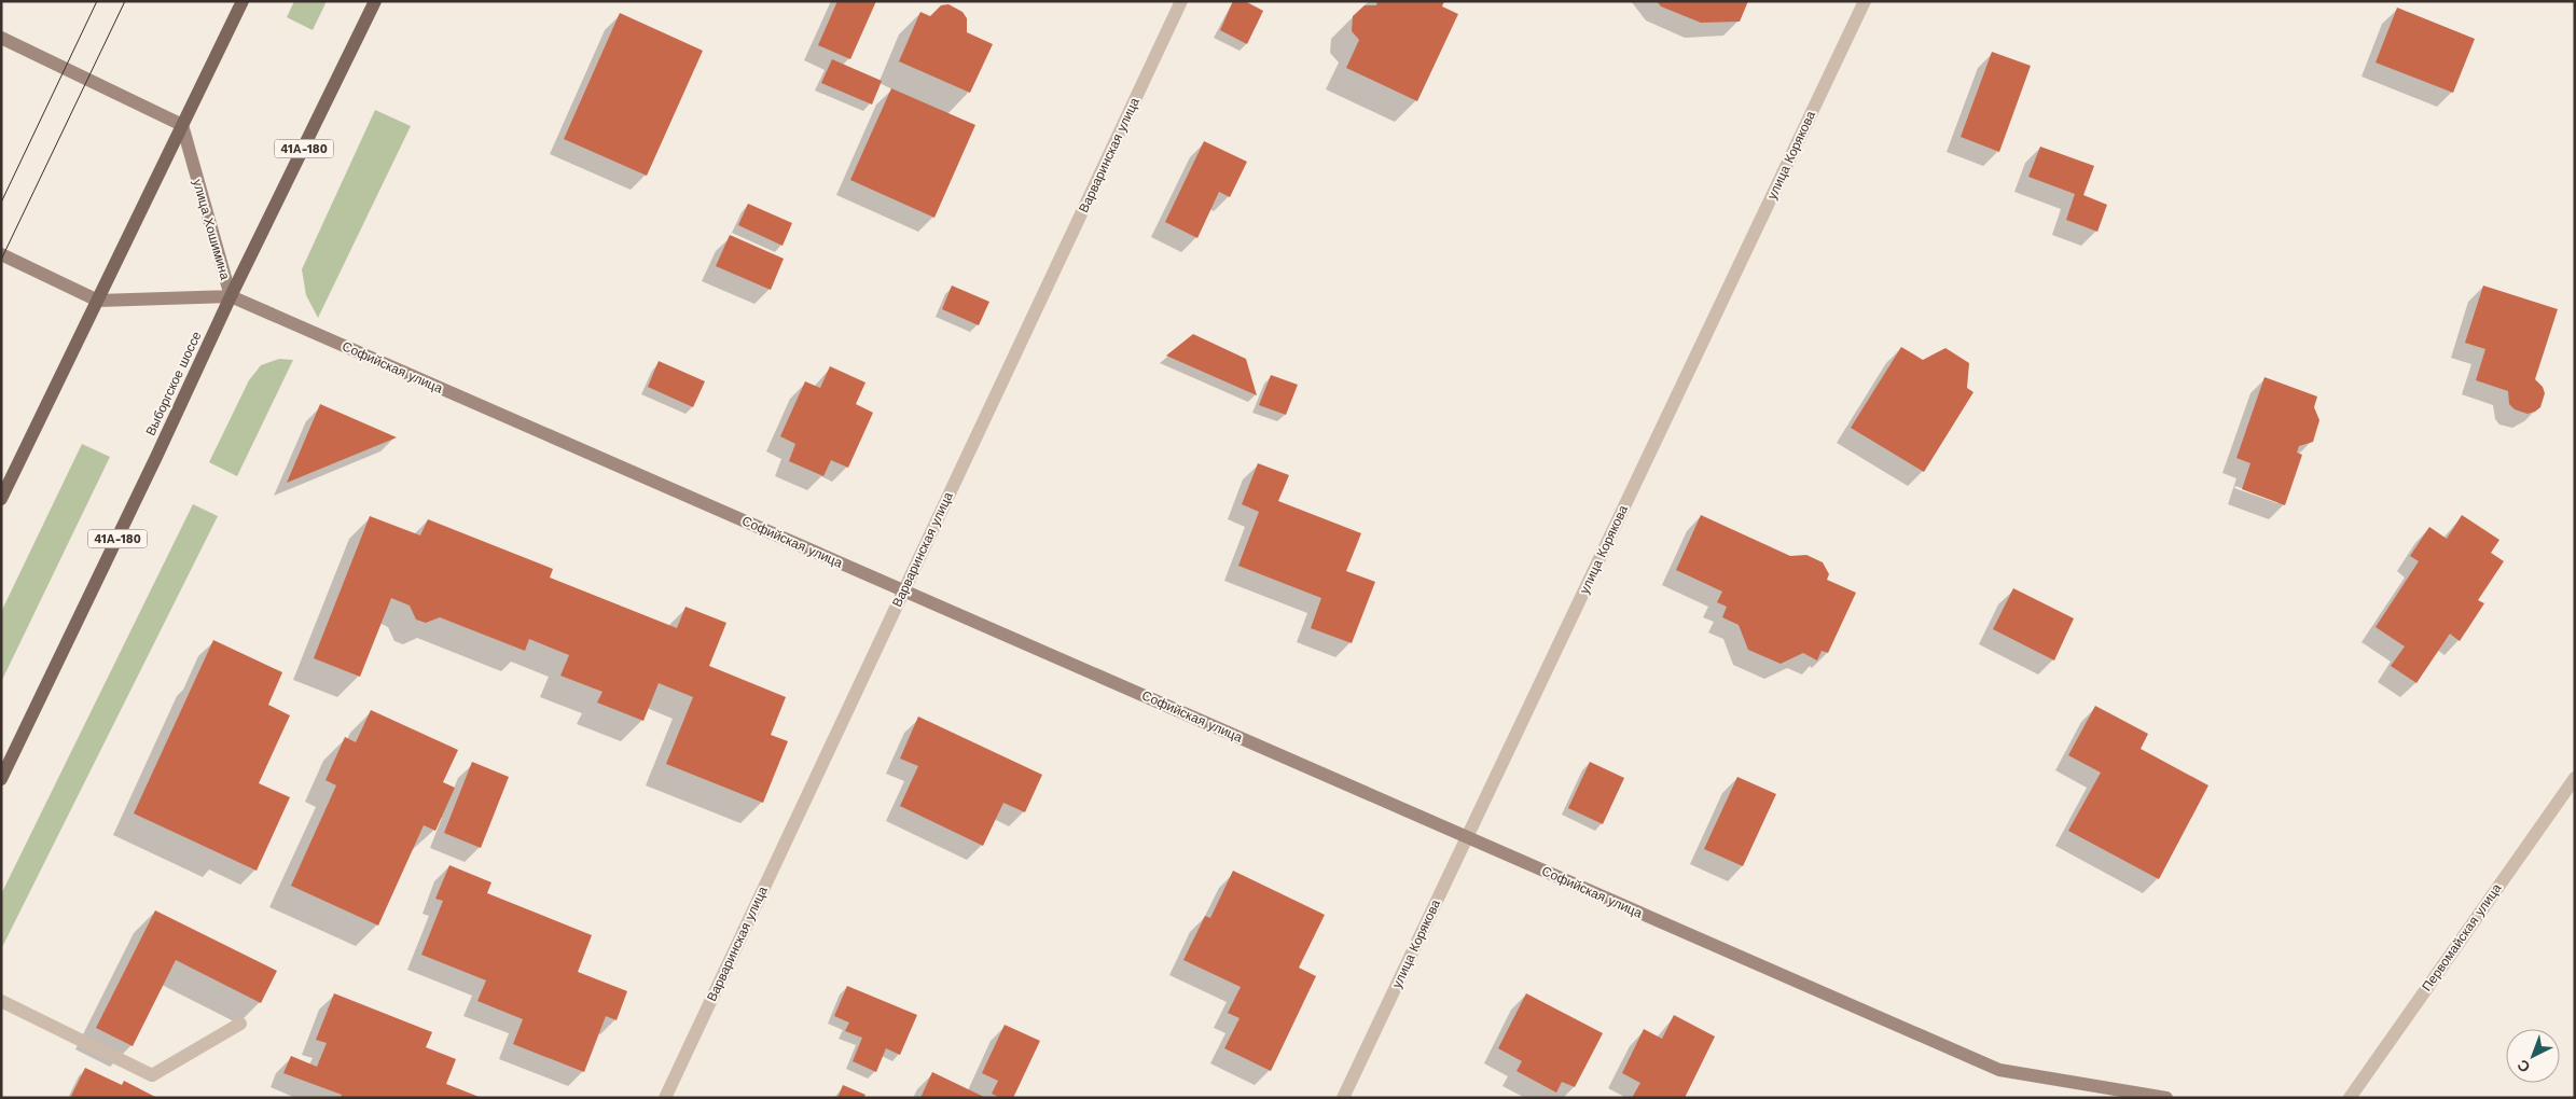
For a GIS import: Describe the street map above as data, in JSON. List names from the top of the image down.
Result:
{
  "streets": {
    "main road": ["41А-180", "Выборгское шоссе"],
    "street": [
      "Варваринская улица",
      "улица Корякова",
      "улица Хошимина",
      "Софийская улица",
      "Первомайская улица"
    ]
  },
  "crossings": [
    ["Варваринская улица", "Софийская улица"],
    ["улица Корякова", "Софийская улица"],
    ["улица Хошимина", "Софийская улица"],
    ["улица Хошимина", "Выборгское шоссе"],
    ["Софийская улица", "Выборгское шоссе"]
  ],
  "north": "bottom left"
}
